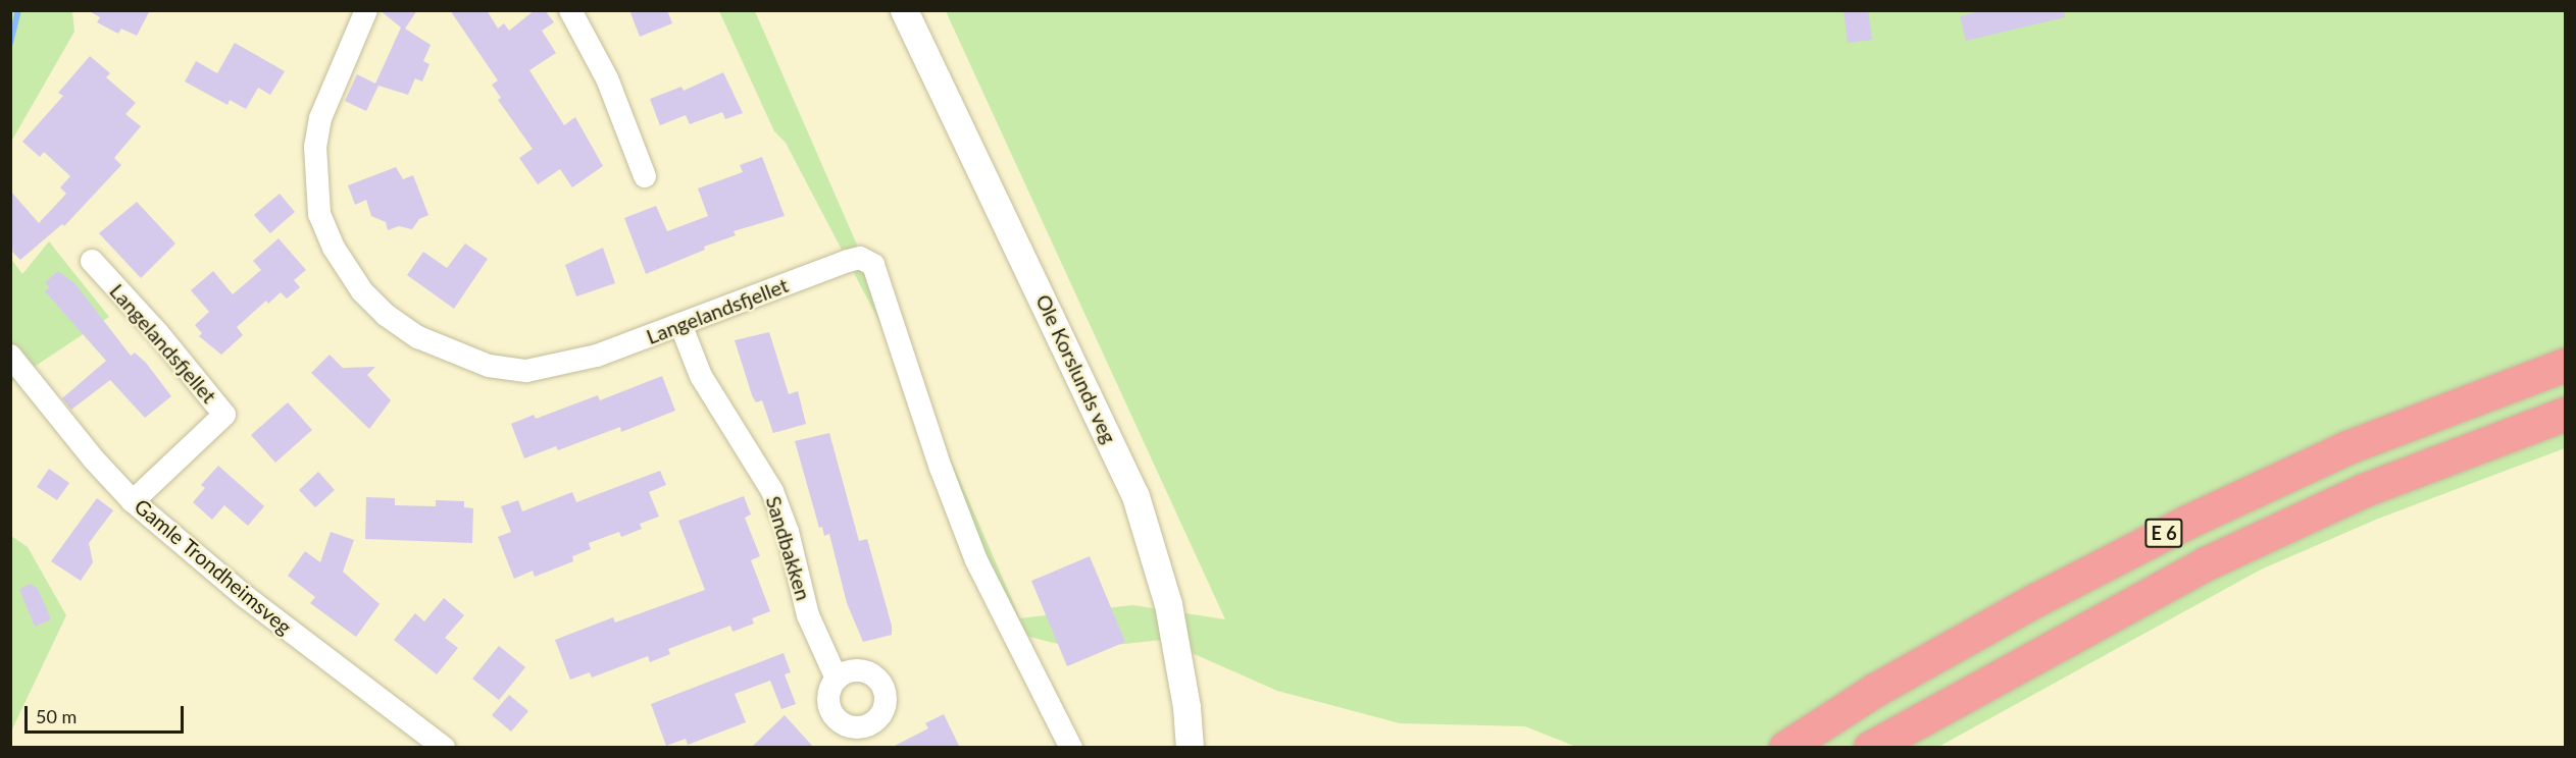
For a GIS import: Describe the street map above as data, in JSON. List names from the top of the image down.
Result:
{
  "streets": {
    "highway": ["E 6"],
    "street": [
      "Langelandsfjellet",
      "Ole Korslunds veg",
      "Sandbakken",
      "Gamle Trondheimsveg"
    ]
  },
  "crossings": [
    ["Langelandsfjellet", "Sandbakken"],
    ["Langelandsfjellet", "Gamle Trondheimsveg"]
  ],
  "scale_bar": "50 m"
}
